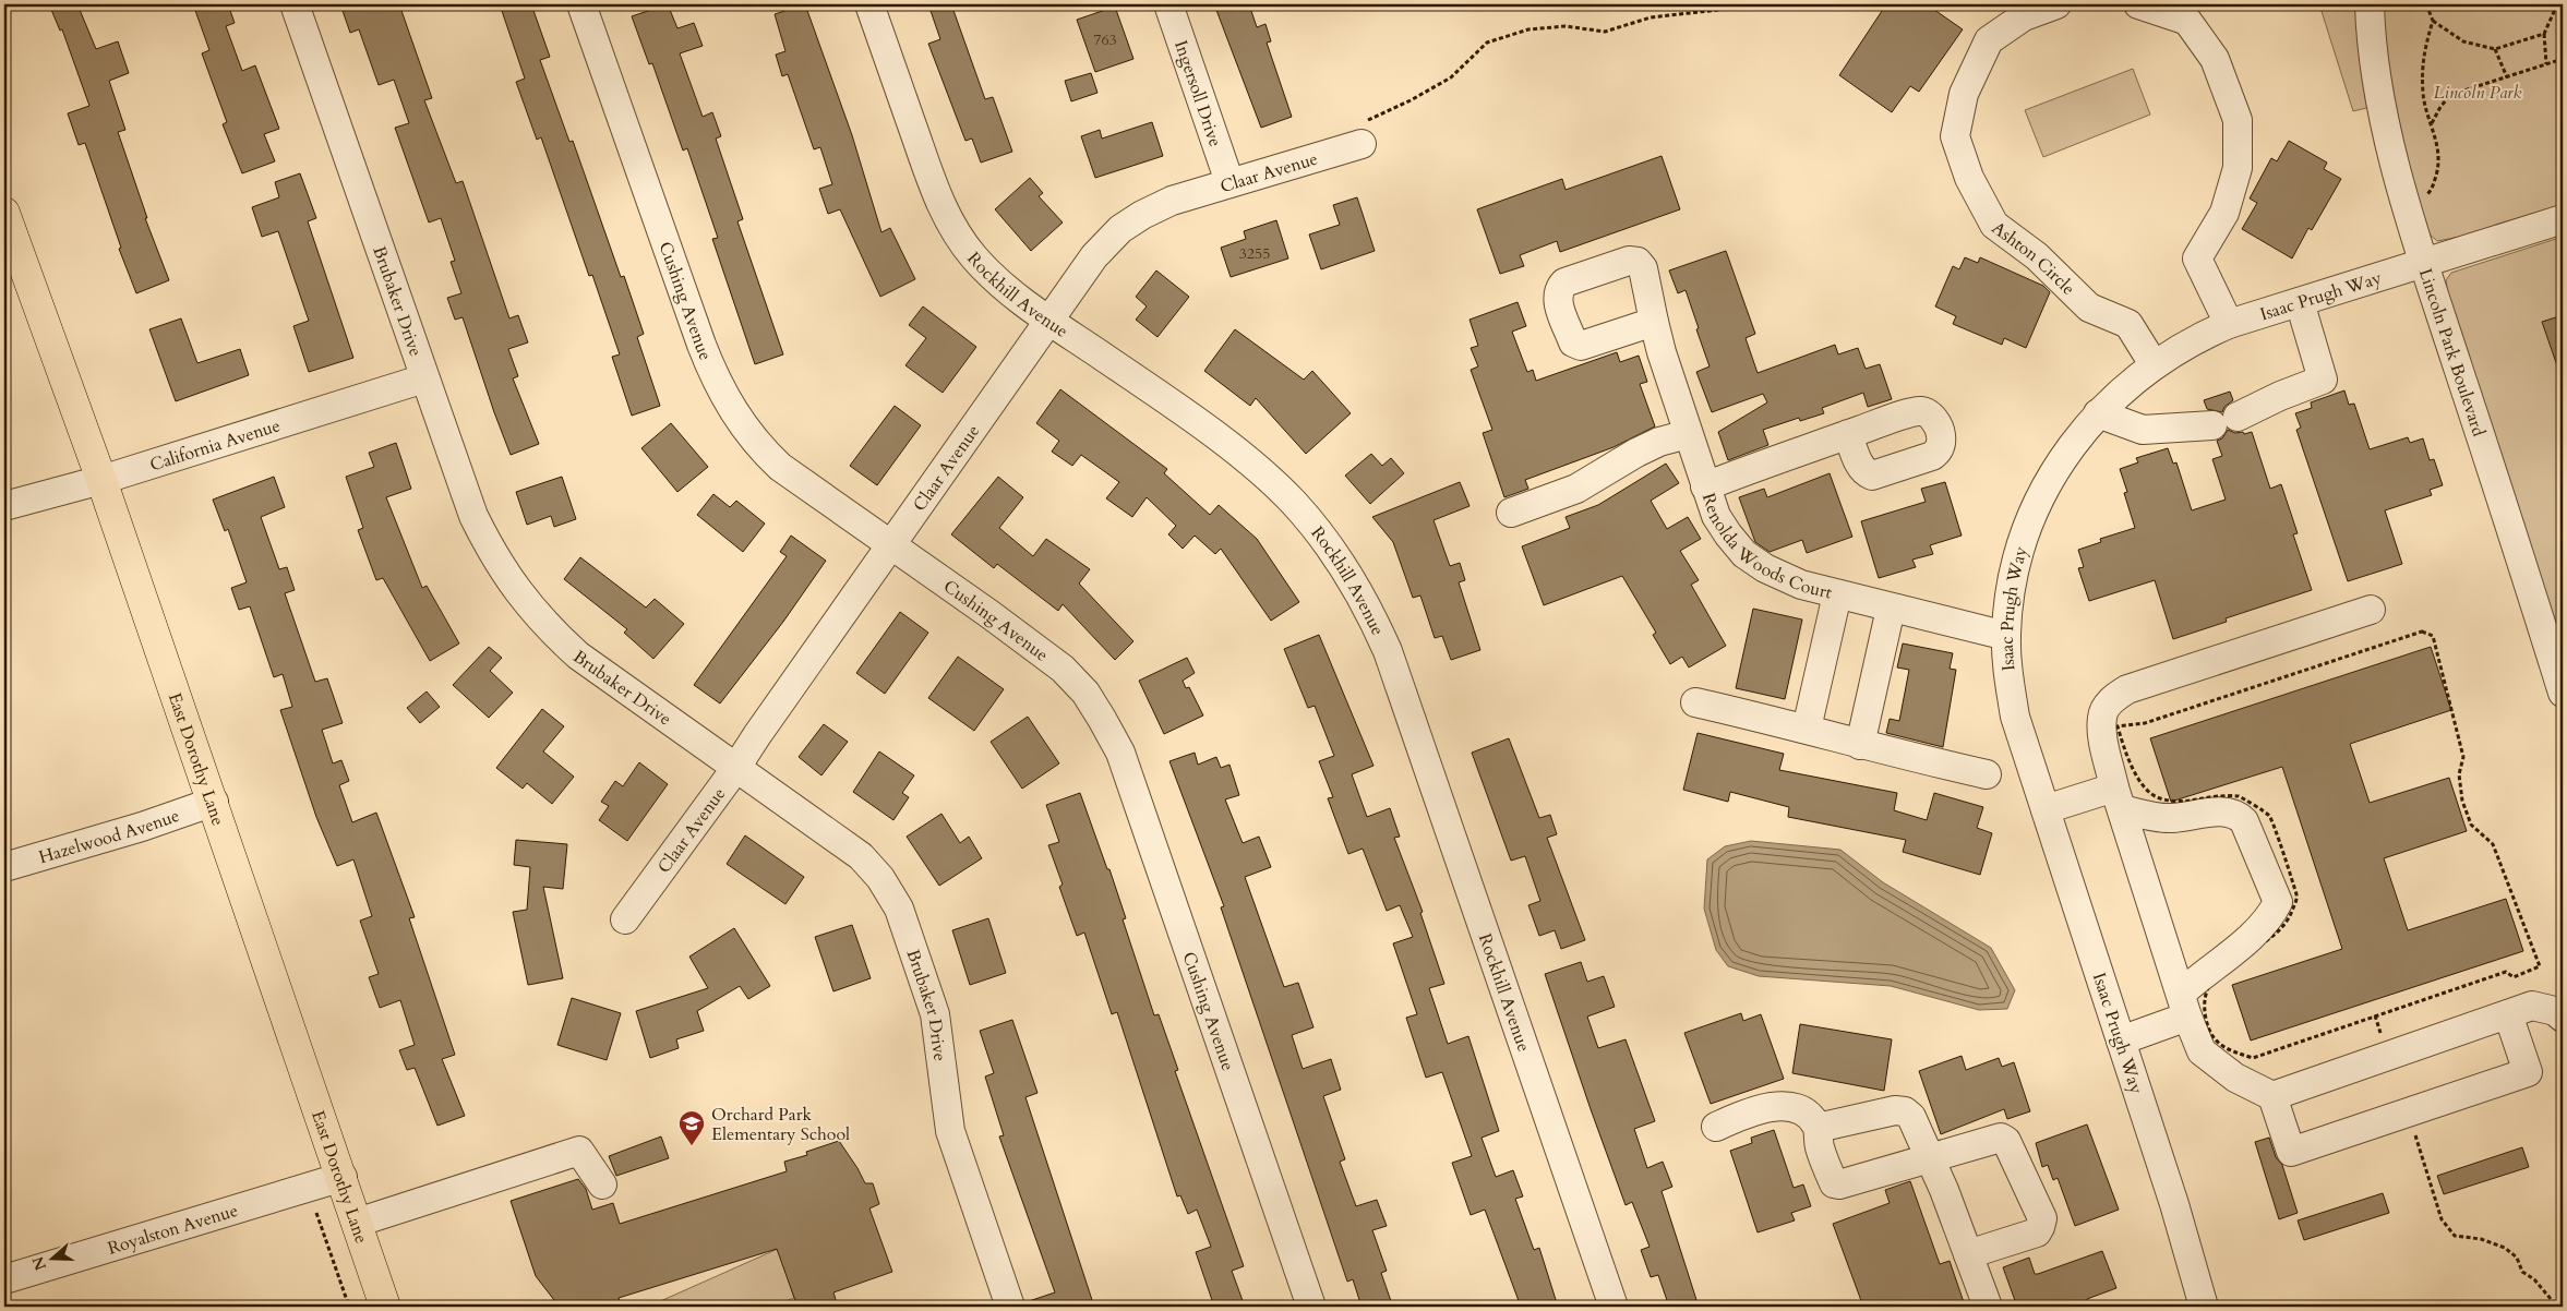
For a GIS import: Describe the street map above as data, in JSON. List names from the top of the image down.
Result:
{
  "streets": {
    "main road": ["East Dorothy Lane"],
    "street": [
      "Ingersoll Drive",
      "Claar Avenue",
      "Ashton Circle",
      "Rockhill Avenue",
      "Isaac Prugh Way",
      "Cushing Avenue",
      "Brubaker Drive",
      "Lincoln Park Boulevard",
      "California Avenue",
      "Renolda Woods Court",
      "Hazelwood Avenue",
      "Royalston Avenue"
    ]
  },
  "crossings": [
    ["Ingersoll Drive", "Claar Avenue"],
    ["Claar Avenue", "Rockhill Avenue"],
    ["Claar Avenue", "Cushing Avenue"],
    ["Claar Avenue", "Brubaker Drive"],
    ["Ashton Circle", "Isaac Prugh Way"],
    ["Isaac Prugh Way", "Lincoln Park Boulevard"],
    ["Isaac Prugh Way", "Renolda Woods Court"],
    ["Brubaker Drive", "California Avenue"],
    ["California Avenue", "East Dorothy Lane"],
    ["East Dorothy Lane", "Hazelwood Avenue"],
    ["East Dorothy Lane", "Royalston Avenue"]
  ],
  "parks": ["Lincoln Park"],
  "places": {
    "school or university": ["Orchard Park Elementary School"]
  },
  "house_numbers": ["763", "3255"],
  "north": "left"
}
